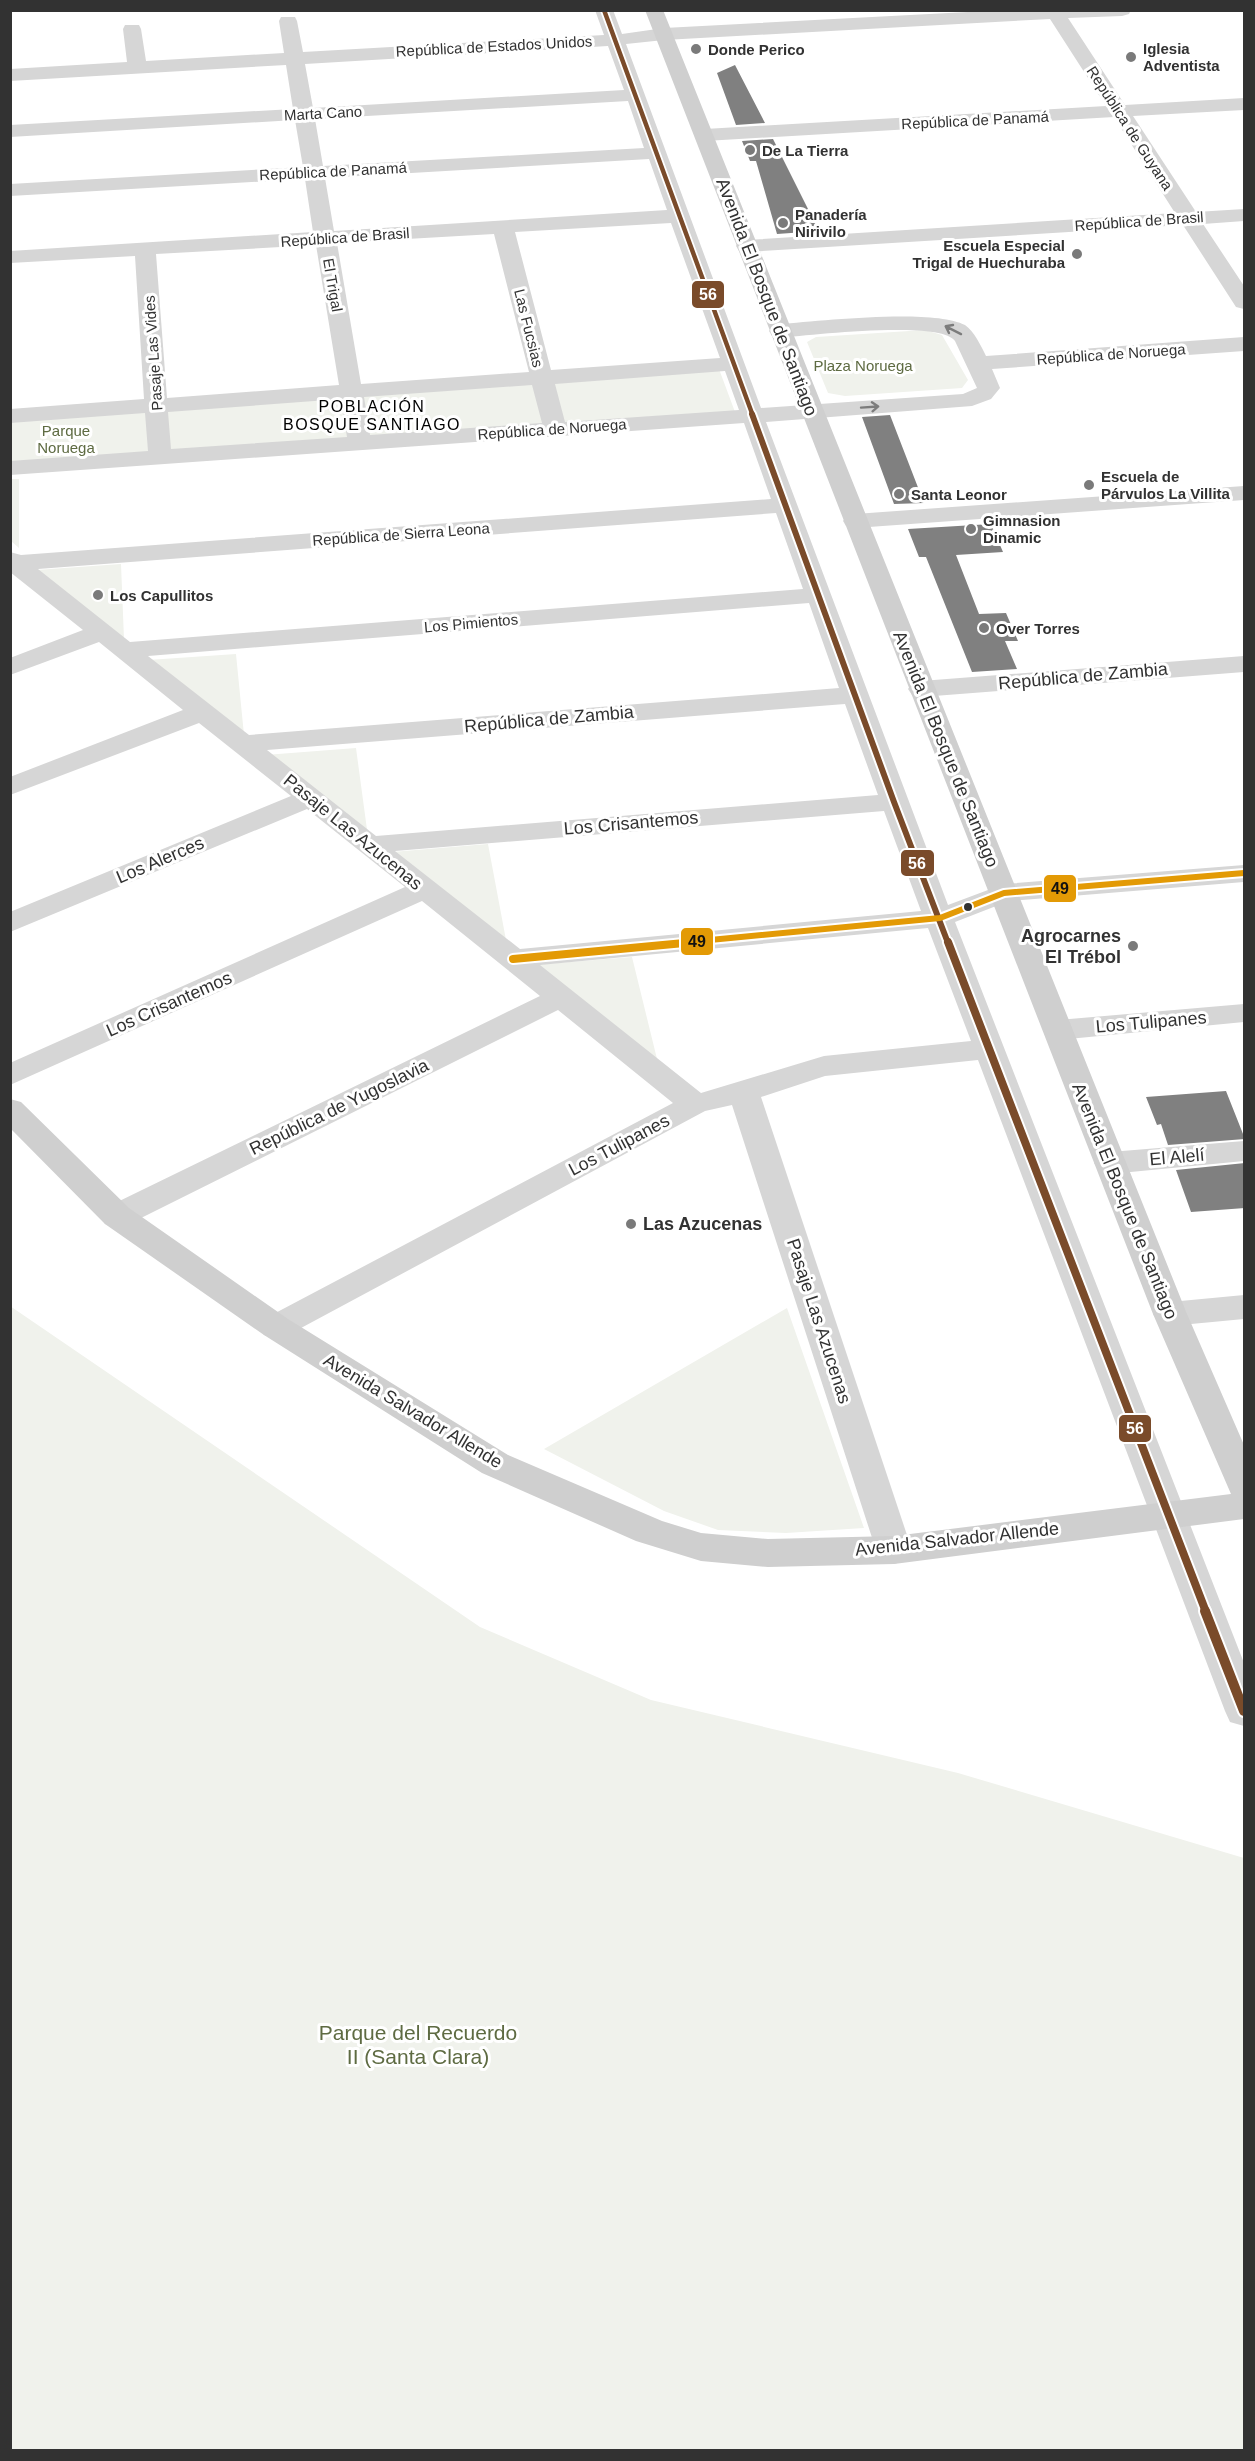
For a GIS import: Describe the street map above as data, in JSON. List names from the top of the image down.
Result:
{
  "streets": {
    "main road": ["Avenida El Bosque de Santiago", "Avenida Salvador Allende"],
    "street": [
      "República de Estados Unidos",
      "Marta Cano",
      "República de Panamá",
      "República de Guyana",
      "República de Brasil",
      "El Trigal",
      "Las Fucsias",
      "Pasaje Las Vides",
      "República de Noruega",
      "República de Sierra Leona",
      "Los Pimientos",
      "República de Zambia",
      "Los Crisantemos",
      "Pasaje Las Azucenas",
      "Los Alerces",
      "Los Tulipanes",
      "República de Yugoslavia",
      "El Alelí"
    ]
  },
  "crossings": [
    ["República de Estados Unidos", "República de Guyana"],
    ["República de Estados Unidos", "El Trigal"],
    ["República de Estados Unidos", "Avenida El Bosque de Santiago"],
    ["Marta Cano", "El Trigal"],
    ["República de Panamá", "República de Guyana"],
    ["República de Panamá", "El Trigal"],
    ["República de Panamá", "Avenida El Bosque de Santiago"],
    ["República de Guyana", "República de Brasil"],
    ["República de Brasil", "El Trigal"],
    ["República de Brasil", "Avenida El Bosque de Santiago"],
    ["República de Brasil", "Las Fucsias"],
    ["República de Brasil", "Pasaje Las Vides"],
    ["El Trigal", "República de Noruega"],
    ["Avenida El Bosque de Santiago", "República de Noruega"],
    ["Avenida El Bosque de Santiago", "República de Zambia"],
    ["Avenida El Bosque de Santiago", "Los Tulipanes"],
    ["Avenida El Bosque de Santiago", "El Alelí"],
    ["Las Fucsias", "República de Noruega"],
    ["Pasaje Las Vides", "República de Noruega"],
    ["República de Sierra Leona", "Pasaje Las Azucenas"],
    ["Los Pimientos", "Pasaje Las Azucenas"],
    ["República de Zambia", "Pasaje Las Azucenas"],
    ["Los Crisantemos", "Pasaje Las Azucenas"],
    ["Pasaje Las Azucenas", "Los Alerces"],
    ["Pasaje Las Azucenas", "Los Tulipanes"],
    ["Pasaje Las Azucenas", "República de Yugoslavia"],
    ["Pasaje Las Azucenas", "Avenida Salvador Allende"],
    ["Los Tulipanes", "Avenida Salvador Allende"],
    ["República de Yugoslavia", "Avenida Salvador Allende"]
  ],
  "districts": ["POBLACIÓN BOSQUE SANTIAGO"],
  "parks": ["Plaza Noruega", "Parque Noruega", "Parque del Recuerdo II (Santa Clara)"],
  "places": [
    "Donde Perico",
    "Iglesia Adventista",
    "De La Tierra",
    "Panadería Nirivilo",
    "Escuela Especial Trigal de Huechuraba",
    "Escuela de Párvulos La Villita",
    "Santa Leonor",
    "Gimnasion Dinamic",
    "Los Capullitos",
    "Over Torres",
    "Agrocarnes El Trébol",
    "Las Azucenas"
  ],
  "lines": ["transit line 56", "transit line 49"]
}
